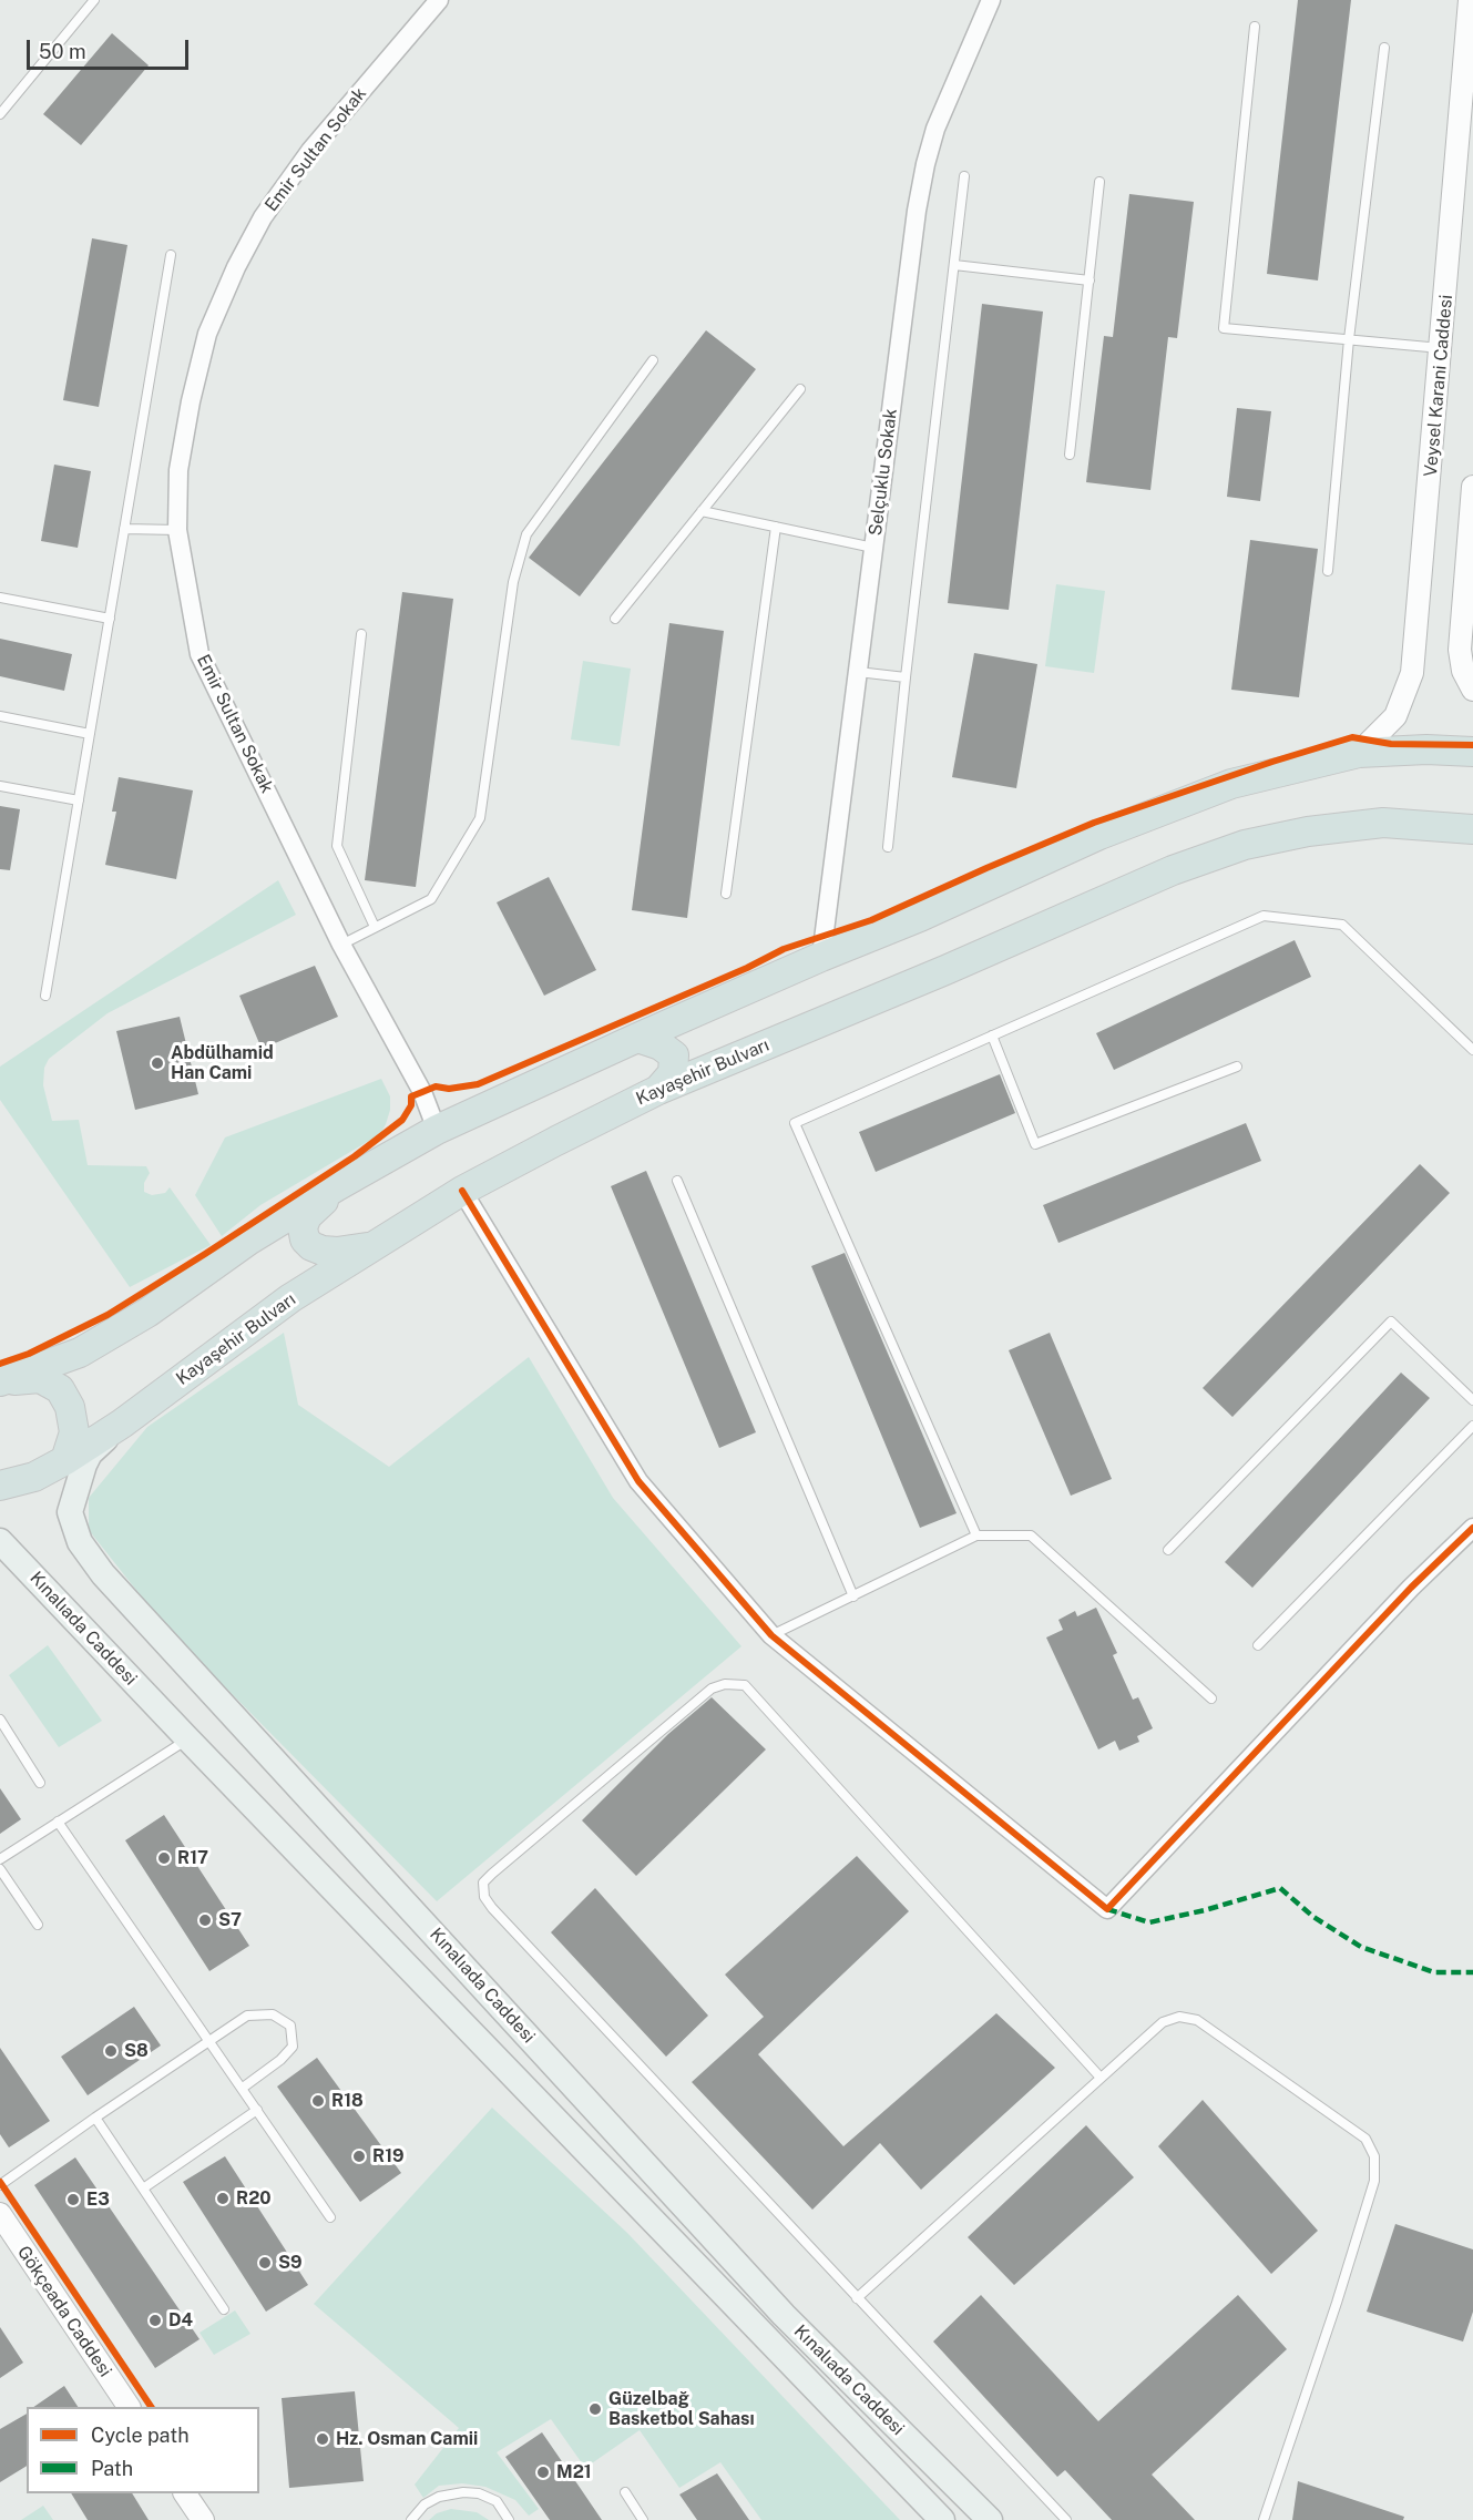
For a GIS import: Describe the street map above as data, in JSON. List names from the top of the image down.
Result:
{
  "streets": {
    "main road": ["Kayaşehir Bulvarı", "Kınalıada Caddesi"],
    "street": [
      "Emir Sultan Sokak",
      "Veysel Karani Caddesi",
      "Selçuklu Sokak",
      "Gökçeada Caddesi"
    ]
  },
  "crossings": [
    ["Kayaşehir Bulvarı", "Kınalıada Caddesi"]
  ],
  "places": [
    "Abdülhamid Han Cami",
    "R17",
    "S7",
    "S8",
    "R18",
    "R19",
    "R20",
    "E3",
    "S9",
    "D4",
    "Güzelbağ Basketbol Sahası",
    "Hz. Osman Camii",
    "M21"
  ],
  "legend": ["Cycle path", "Path"],
  "scale_bar": "50 m"
}
